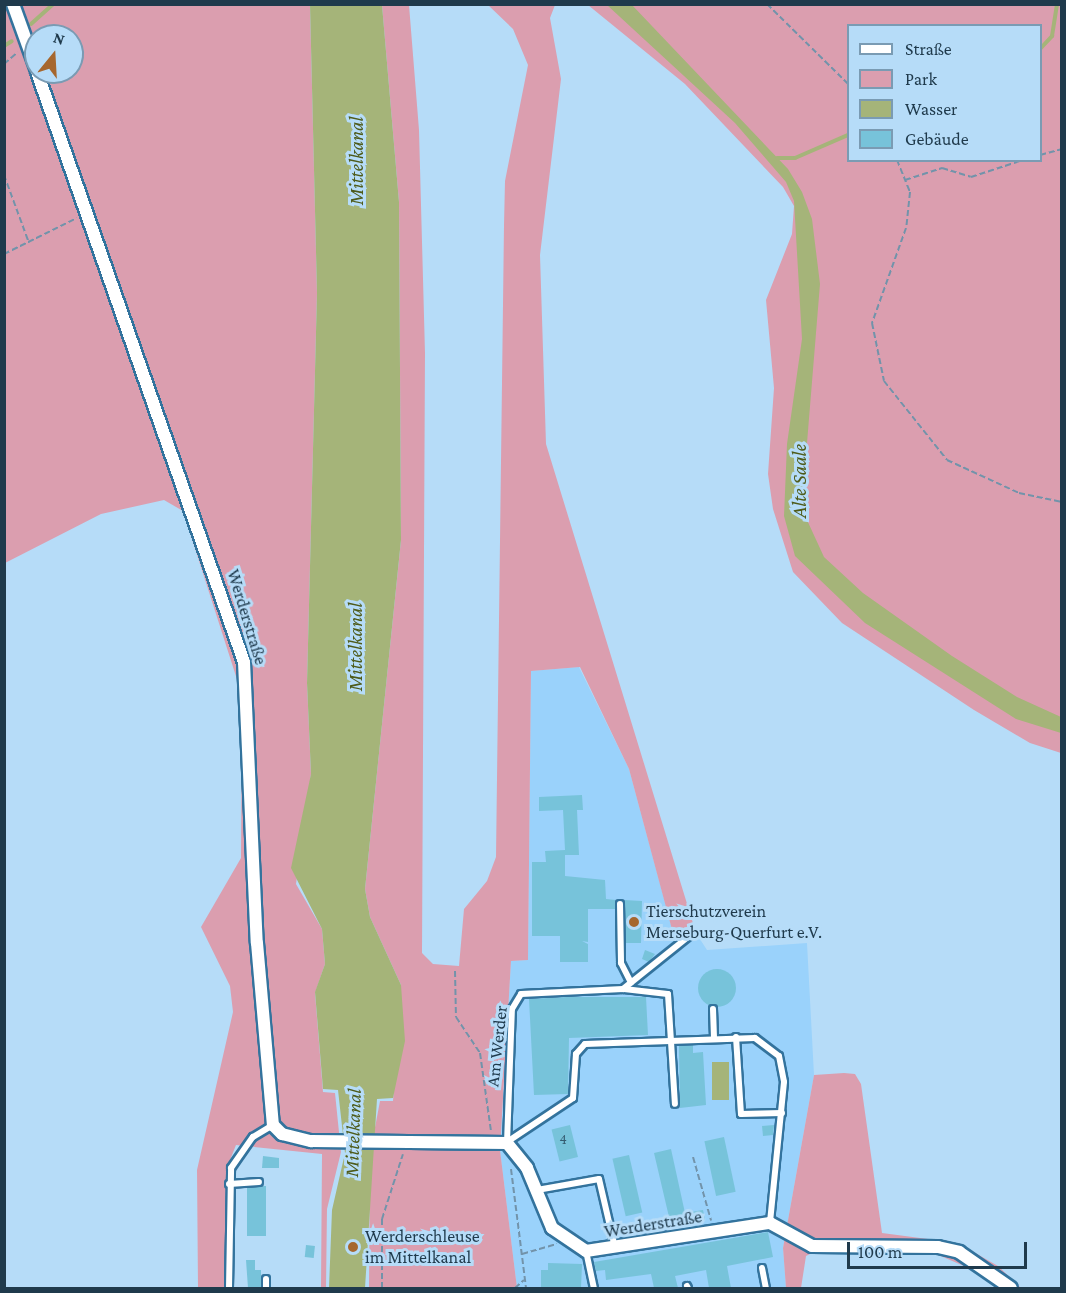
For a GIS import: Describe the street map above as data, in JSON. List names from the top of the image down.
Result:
{
  "streets": {
    "street": ["Werderstraße"],
    "lane": ["Am Werder"]
  },
  "water": ["Mittelkanal", "Alte Saale"],
  "places": ["Tierschutzverein Merseburg-Querfurt e.V.", "Werderschleuse im Mittelkanal"],
  "house_numbers": ["4"],
  "legend": [
    "Straße",
    "Park",
    "Wasser",
    "Gebäude"
  ],
  "scale_bar": "100 m",
  "north": "top"
}
